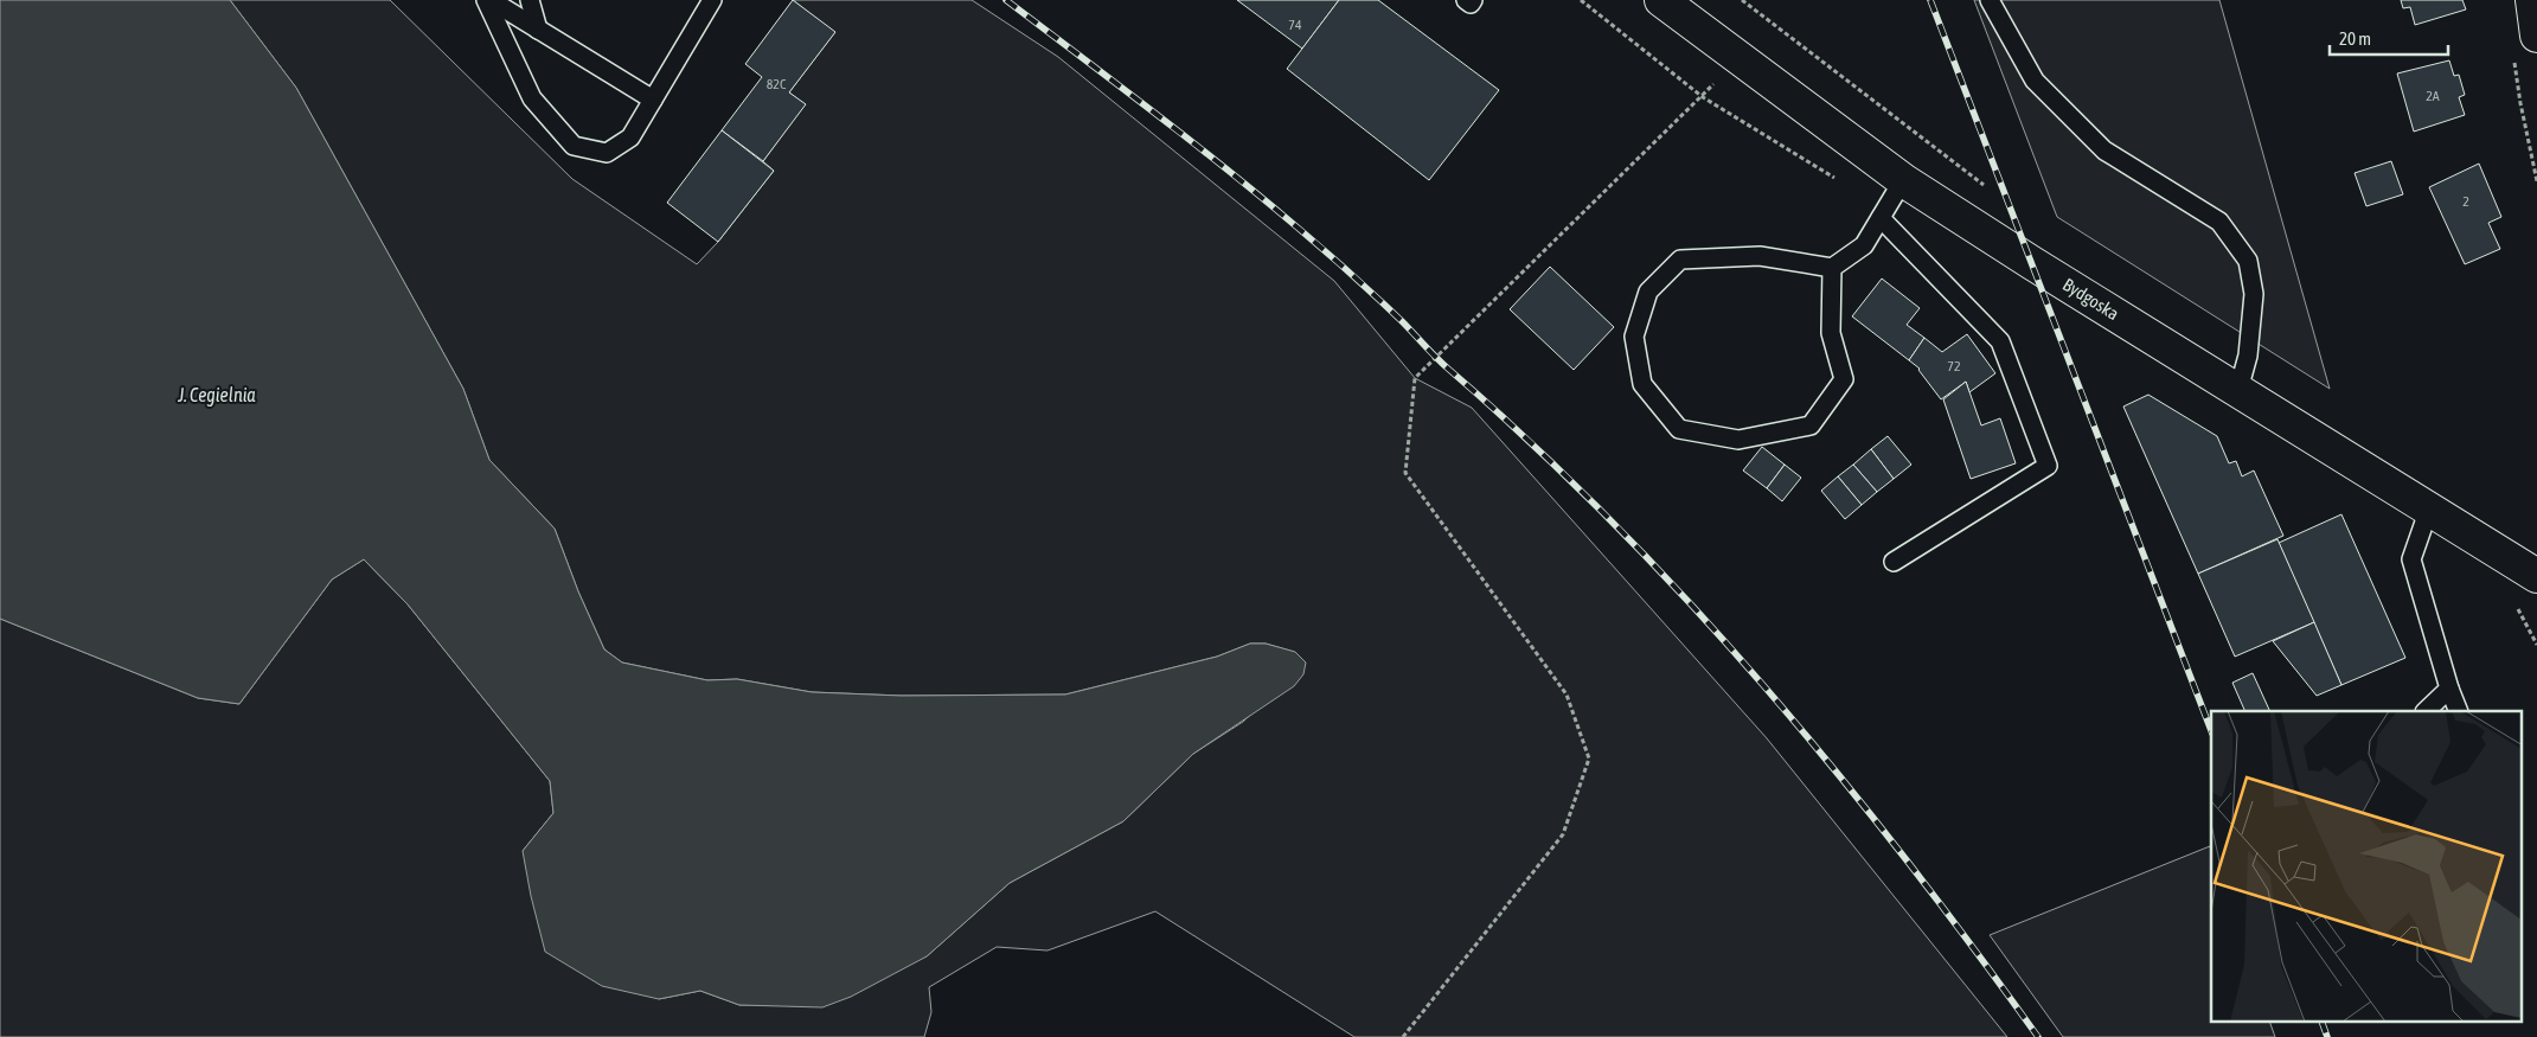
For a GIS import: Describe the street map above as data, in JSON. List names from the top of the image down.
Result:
{
  "streets": {
    "street": ["Bydgoska"]
  },
  "water": ["J. Cegielnia"],
  "house_numbers": [
    "74",
    "82C",
    "2A",
    "2",
    "72"
  ],
  "scale_bar": "20 m"
}
